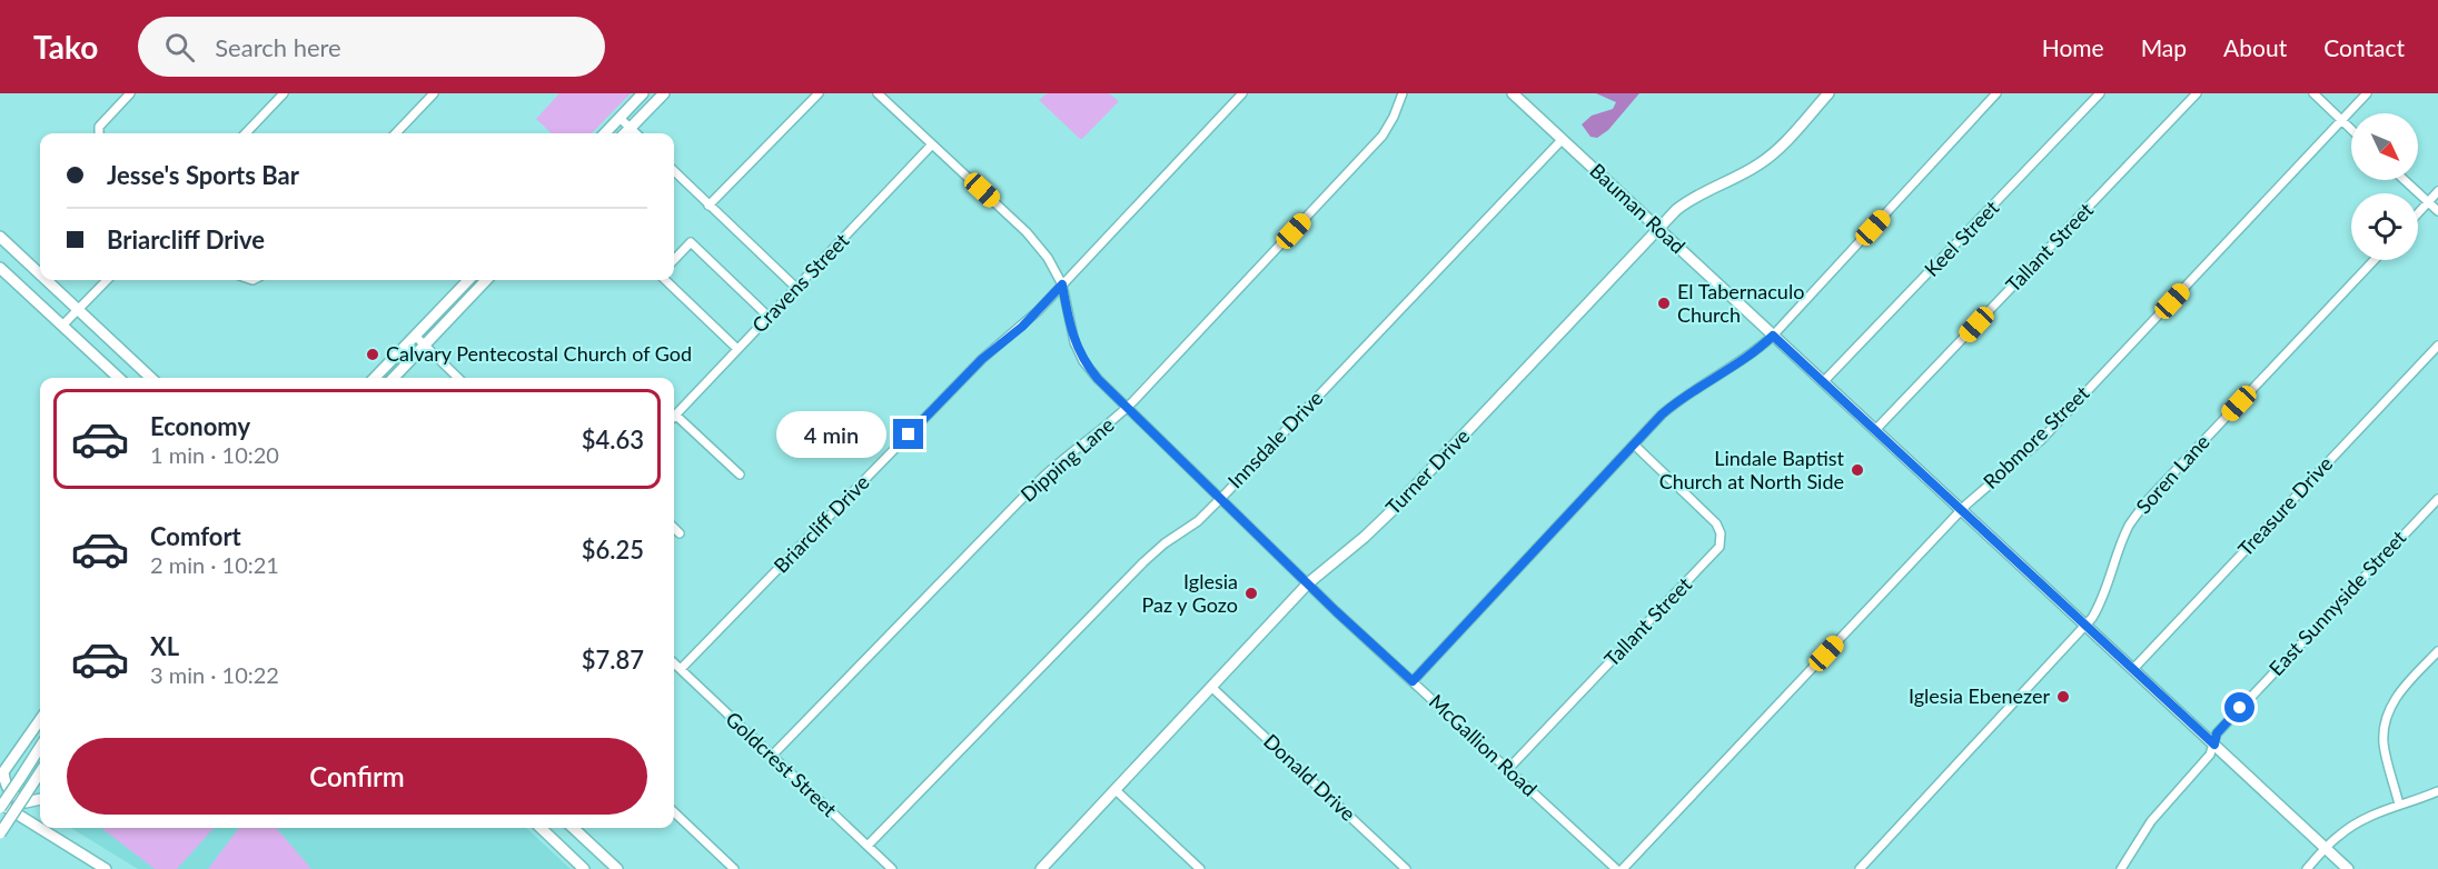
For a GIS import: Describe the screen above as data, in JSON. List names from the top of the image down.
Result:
{
  "streets": {
    "street": [
      "Bauman Road",
      "Keel Street",
      "Tallant Street",
      "Cravens Street",
      "Robmore Street",
      "Innsdale Drive",
      "Dipping Lane",
      "Turner Drive",
      "Soren Lane",
      "Treasure Drive",
      "Briarcliff Drive",
      "East Sunnyside Street",
      "McGallion Road",
      "Goldcrest Street",
      "Donald Drive"
    ]
  },
  "crossings": [
    ["Bauman Road", "Keel Street"],
    ["Bauman Road", "Tallant Street"],
    ["Bauman Road", "Robmore Street"],
    ["Bauman Road", "Innsdale Drive"],
    ["Bauman Road", "Turner Drive"],
    ["Bauman Road", "Soren Lane"],
    ["Bauman Road", "Treasure Drive"],
    ["Bauman Road", "East Sunnyside Street"],
    ["Tallant Street", "McGallion Road"],
    ["Cravens Street", "McGallion Road"],
    ["Innsdale Drive", "McGallion Road"],
    ["Innsdale Drive", "Goldcrest Street"],
    ["Dipping Lane", "McGallion Road"],
    ["Dipping Lane", "Goldcrest Street"],
    ["Turner Drive", "McGallion Road"],
    ["Turner Drive", "Donald Drive"],
    ["Briarcliff Drive", "McGallion Road"],
    ["Briarcliff Drive", "Goldcrest Street"]
  ],
  "places": [
    "El Tabernaculo Church",
    "Calvary Pentecostal Church of God",
    "Lindale Baptist Church at North Side",
    "Iglesia Paz y Gozo",
    "Iglesia Ebenezer"
  ],
  "north": "bottom right",
  "page": {
    "header": "Tako",
    "search": "Search here",
    "nav": [
      "Home",
      "Map",
      "About",
      "Contact"
    ],
    "banner": ["Jesse's Sports Bar", "Briarcliff Drive"],
    "list": [
      {
        "name": "Economy",
        "note": "1 min · 10:20",
        "value": "$4.63"
      },
      {
        "name": "Comfort",
        "note": "2 min · 10:21",
        "value": "$6.25"
      },
      {
        "name": "XL",
        "note": "3 min · 10:22",
        "value": "$7.87"
      }
    ],
    "bubble": "4 min",
    "buttons": "Confirm"
  }
}
